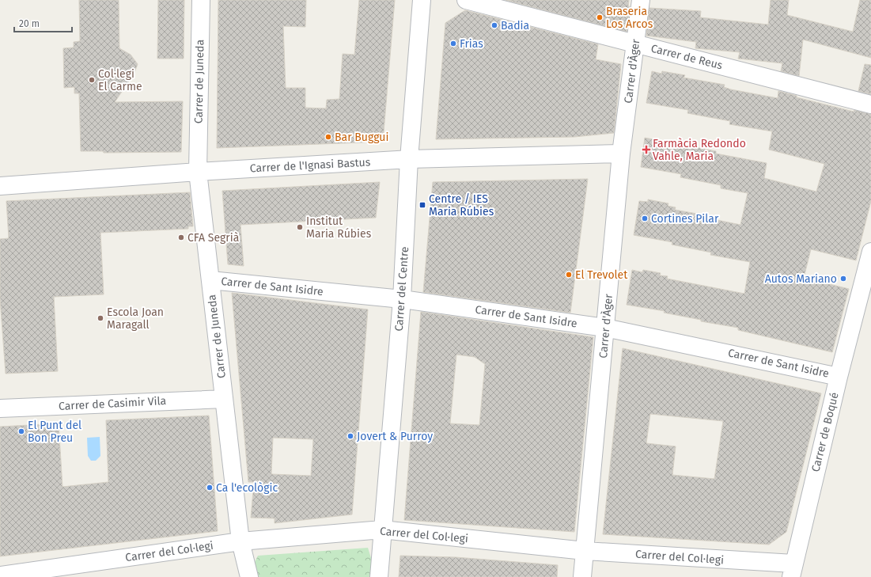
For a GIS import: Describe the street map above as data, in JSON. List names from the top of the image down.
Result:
{
  "streets": {
    "street": [
      "Carrer de Reus",
      "Carrer d'Àger",
      "Carrer de Juneda",
      "Carrer de l'Ignasi Bastus",
      "Carrer de Sant Isidre",
      "Carrer del Centre",
      "Carrer de Casimir Vila",
      "Carrer de Boqué",
      "Carrer del Col·legi"
    ]
  },
  "crossings": [
    ["Carrer de Reus", "Carrer d'Àger"],
    ["Carrer d'Àger", "Carrer de l'Ignasi Bastus"],
    ["Carrer d'Àger", "Carrer de Sant Isidre"],
    ["Carrer d'Àger", "Carrer del Col·legi"],
    ["Carrer de Juneda", "Carrer de l'Ignasi Bastus"],
    ["Carrer de Juneda", "Carrer de Sant Isidre"],
    ["Carrer de Juneda", "Carrer de Casimir Vila"],
    ["Carrer de Juneda", "Carrer del Col·legi"],
    ["Carrer de l'Ignasi Bastus", "Carrer del Centre"],
    ["Carrer de Sant Isidre", "Carrer del Centre"],
    ["Carrer de Sant Isidre", "Carrer de Boqué"],
    ["Carrer del Centre", "Carrer del Col·legi"],
    ["Carrer de Boqué", "Carrer del Col·legi"]
  ],
  "places": {
    "other": [
      "Braseria Los Arcos",
      "Badia",
      "Frias",
      "Col·legi El Carme",
      "Bar Buggui",
      "Cortines Pilar",
      "Institut Maria Rúbies",
      "CFA Segrià",
      "El Trevolet",
      "Autos Mariano",
      "Escola Joan Maragall",
      "El Punt del Bon Preu",
      "Jovert & Purroy",
      "Ca l'ecològic"
    ],
    "health": ["Farmàcia Redondo Vahle, Maria"],
    "transit": ["Centre / IES Maria Rúbies"]
  },
  "scale_bar": "20 m"
}
